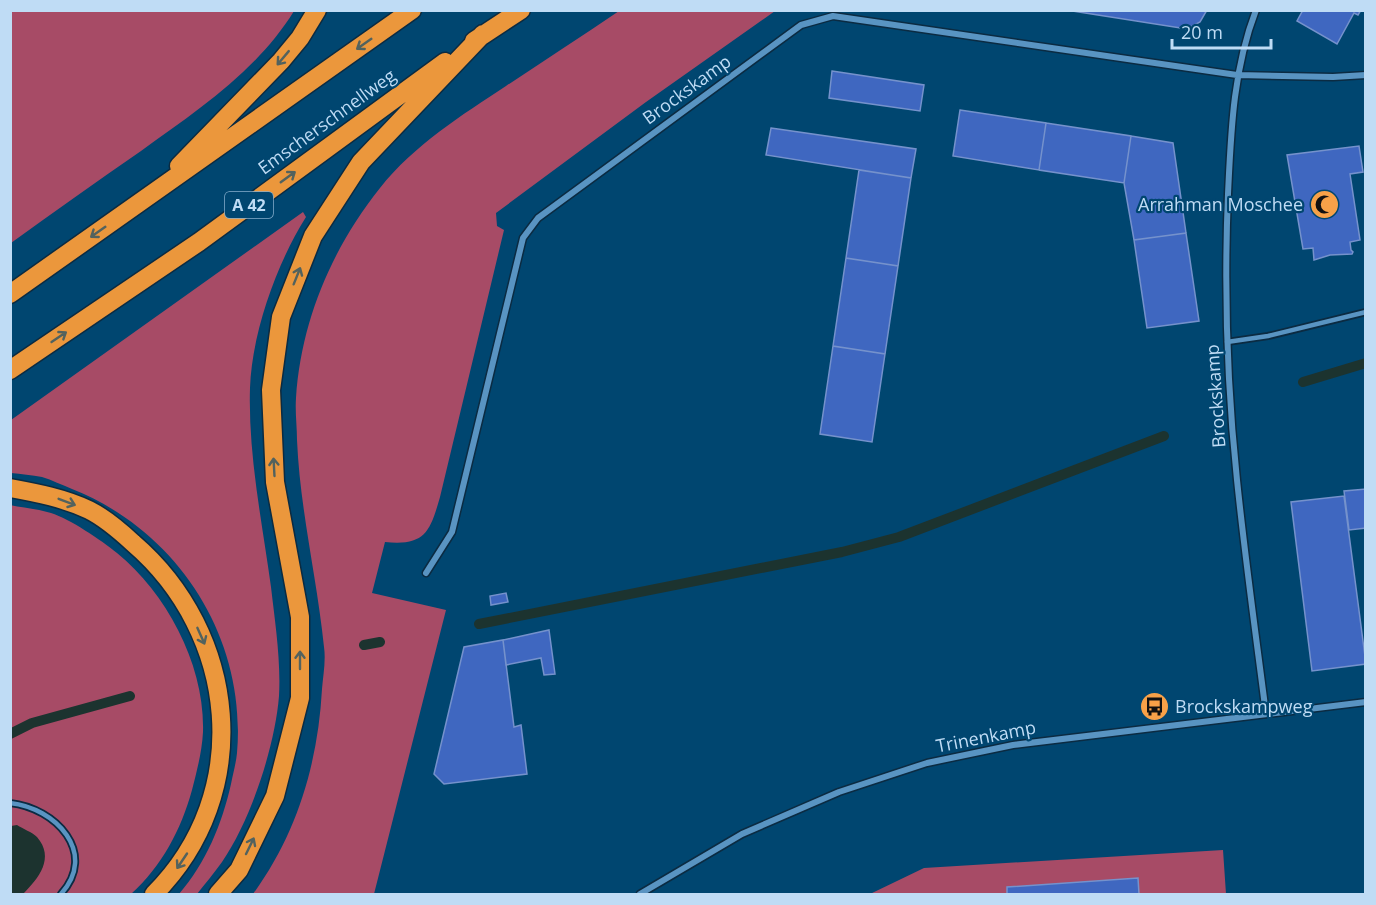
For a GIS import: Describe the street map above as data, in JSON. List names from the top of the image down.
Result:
{
  "streets": {
    "highway": ["Emscherschnellweg", "A 42"],
    "street": ["Brockskamp", "Trinenkamp"]
  },
  "crossings": [
    ["Brockskamp", "Trinenkamp"]
  ],
  "places": {
    "mosque": ["Arrahman Moschee"],
    "bus stop": ["Brockskampweg"]
  },
  "scale_bar": "20 m"
}
